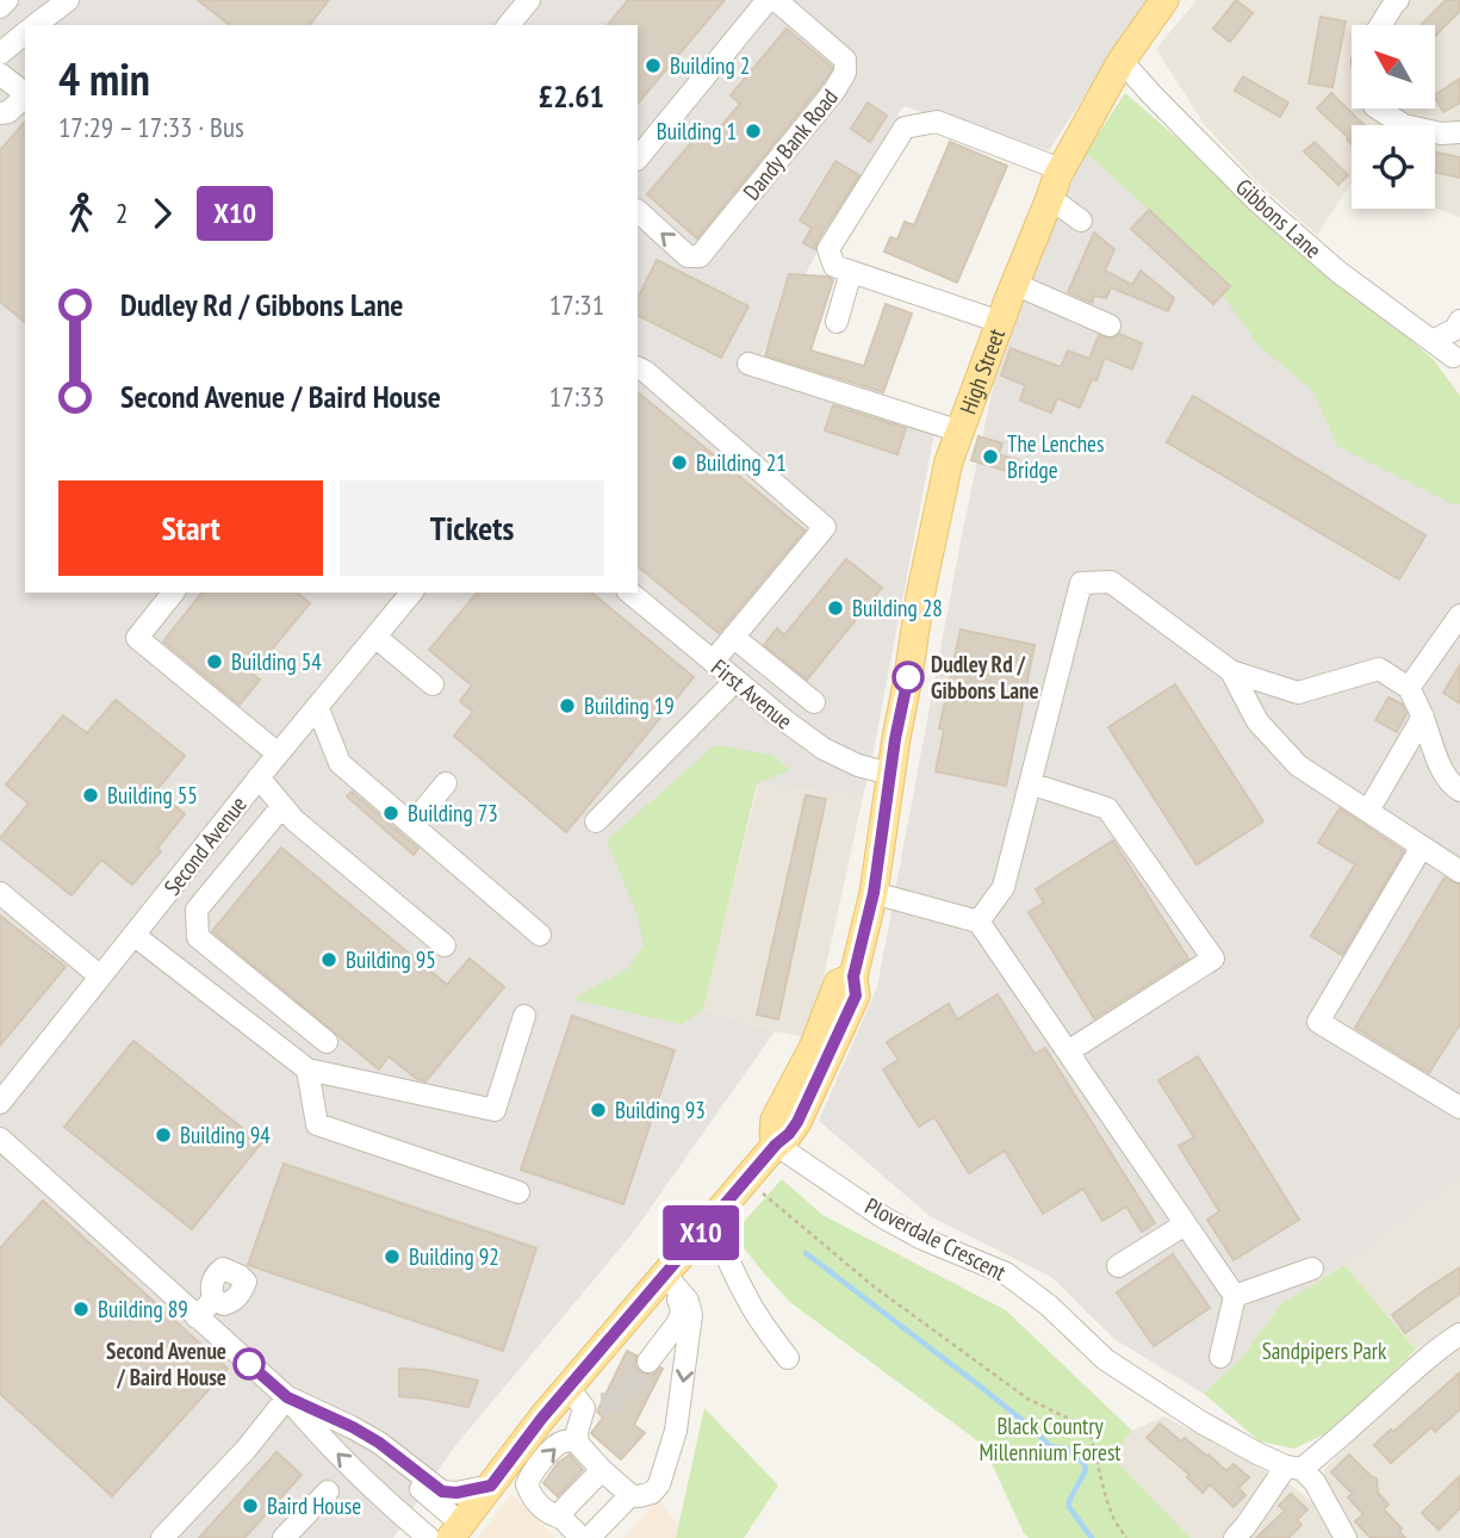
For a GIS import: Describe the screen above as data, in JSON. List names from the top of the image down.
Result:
{
  "streets": {
    "main road": ["High Street"],
    "street": [
      "Dandy Bank Road",
      "Gibbons Lane",
      "First Avenue",
      "Second Avenue",
      "Ploverdale Crescent"
    ]
  },
  "crossings": [
    ["Gibbons Lane", "High Street"],
    ["High Street", "First Avenue"],
    ["High Street", "Ploverdale Crescent"]
  ],
  "parks": ["Sandpipers Park", "Black Country Millennium Forest"],
  "places": [
    "Building 2",
    "Building 1",
    "The Lenches Bridge",
    "Building 21",
    "Building 28",
    "Building 54",
    "Dudley Rd / Gibbons Lane",
    "Building 19",
    "Building 55",
    "Building 73",
    "Building 95",
    "Building 93",
    "Building 94",
    "Building 92",
    "Building 89",
    "Second Avenue / Baird House",
    "Baird House"
  ],
  "lines": ["bus line X10"],
  "north": "top left",
  "page": {
    "on_map": "X10",
    "heading": ["4 min", "17:29 – 17:33 · Bus", "£2.61"],
    "legs": ["2", "X10"],
    "list": [
      {
        "name": "Dudley Rd / Gibbons Lane",
        "value": "17:31"
      },
      {
        "name": "Second Avenue / Baird House",
        "value": "17:33"
      }
    ],
    "buttons": ["Start", "Tickets"]
  }
}
